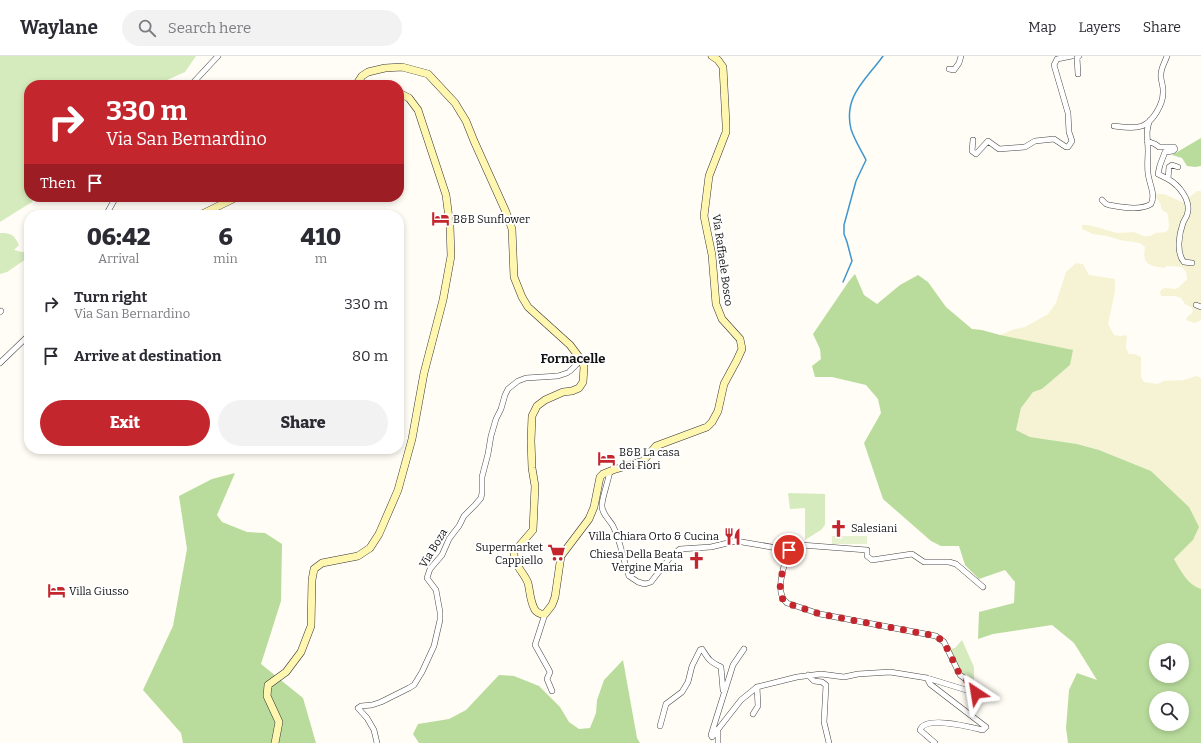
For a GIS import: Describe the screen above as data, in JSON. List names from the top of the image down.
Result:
{
  "streets": {
    "street": ["Via Raffaele Bosco", "Via Boza"]
  },
  "districts": ["Fornacelle"],
  "places": {
    "hotel": ["B&B Sunflower", "B&B La casa dei Fiori", "Villa Giusso"],
    "church": ["Salesiani", "Chiesa Della Beata Vergine Maria"],
    "restaurant": ["Villa Chiara Orto & Cucina"],
    "supermarket": ["Supermarket Cappiello"]
  },
  "page": {
    "header": "Waylane",
    "search": "Search here",
    "nav": ["Map", "Layers", "Share"],
    "turn": ["330 m", "Via San Bernardino"],
    "then": "Then",
    "eta": [
      "06:42",
      "Arrival",
      "6",
      "min",
      "410",
      "m"
    ],
    "list": [
      {
        "name": "Turn right",
        "note": "Via San Bernardino",
        "value": "330 m"
      },
      {
        "name": "Arrive at destination",
        "value": "80 m"
      }
    ],
    "buttons": ["Exit", "Share"]
  }
}
